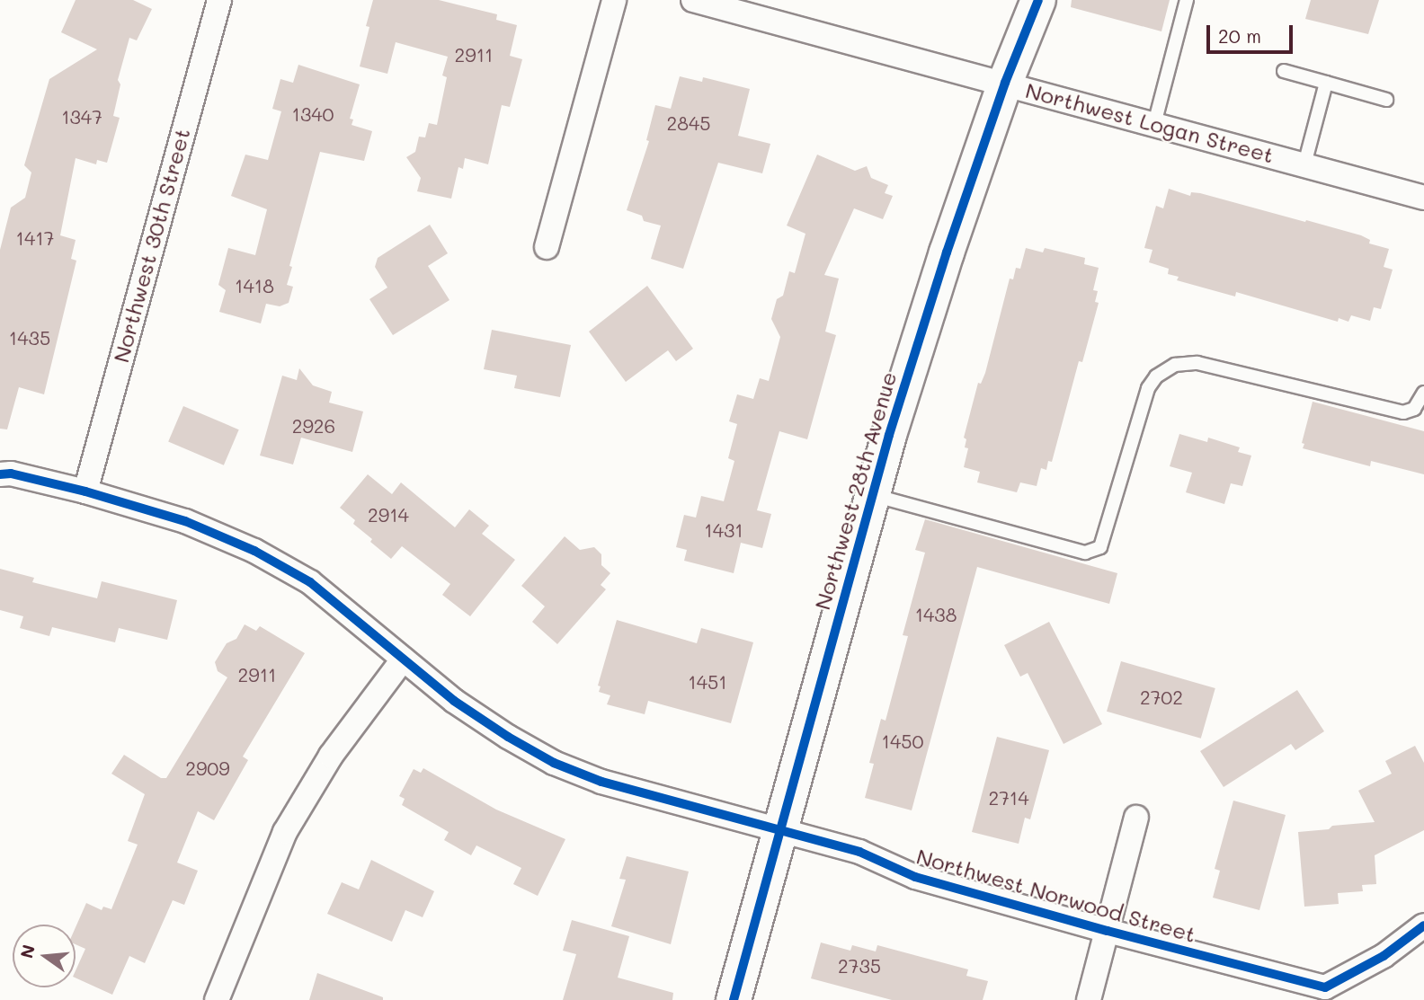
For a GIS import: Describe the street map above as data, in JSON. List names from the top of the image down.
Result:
{
  "streets": {
    "street": [
      "Northwest Logan Street",
      "Northwest 30th Street",
      "Northwest 28th Avenue",
      "Northwest Norwood Street"
    ]
  },
  "crossings": [
    ["Northwest Logan Street", "Northwest 28th Avenue"],
    ["Northwest 30th Street", "Northwest Norwood Street"],
    ["Northwest 28th Avenue", "Northwest Norwood Street"]
  ],
  "house_numbers": [
    "2911",
    "1340",
    "1347",
    "2845",
    "1417",
    "1418",
    "1435",
    "2926",
    "2914",
    "1431",
    "1438",
    "2911",
    "1451",
    "2702",
    "1450",
    "2909",
    "2714",
    "2735"
  ],
  "scale_bar": "20 m",
  "north": "left"
}
